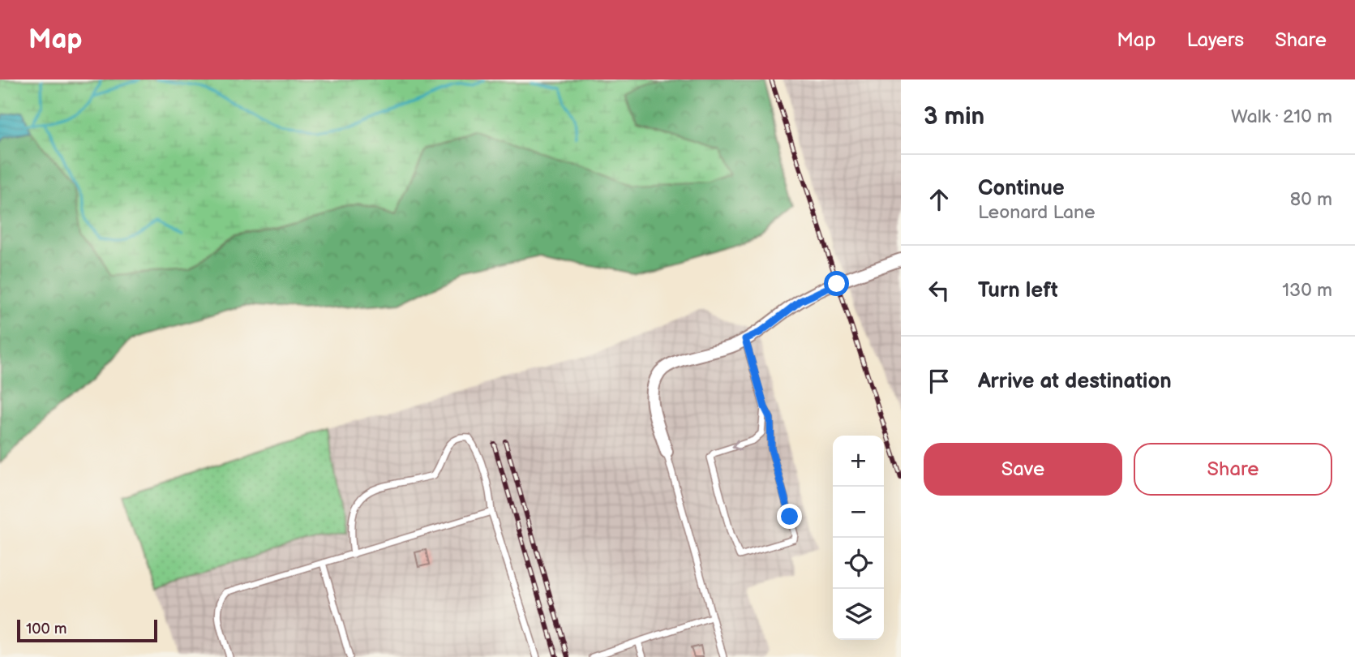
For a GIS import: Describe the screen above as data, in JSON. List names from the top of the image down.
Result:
{
  "scale_bar": "100 m",
  "page": {
    "header": "Map",
    "nav": ["Map", "Layers", "Share"],
    "heading": ["3 min", "Walk · 210 m"],
    "list": [
      ["Continue", "Leonard Lane", "80 m"],
      ["Turn left", "130 m"],
      "Arrive at destination"
    ],
    "buttons": ["Save", "Share"],
    "map_buttons": ["+", "−"],
    "scale": "100 m"
  }
}
